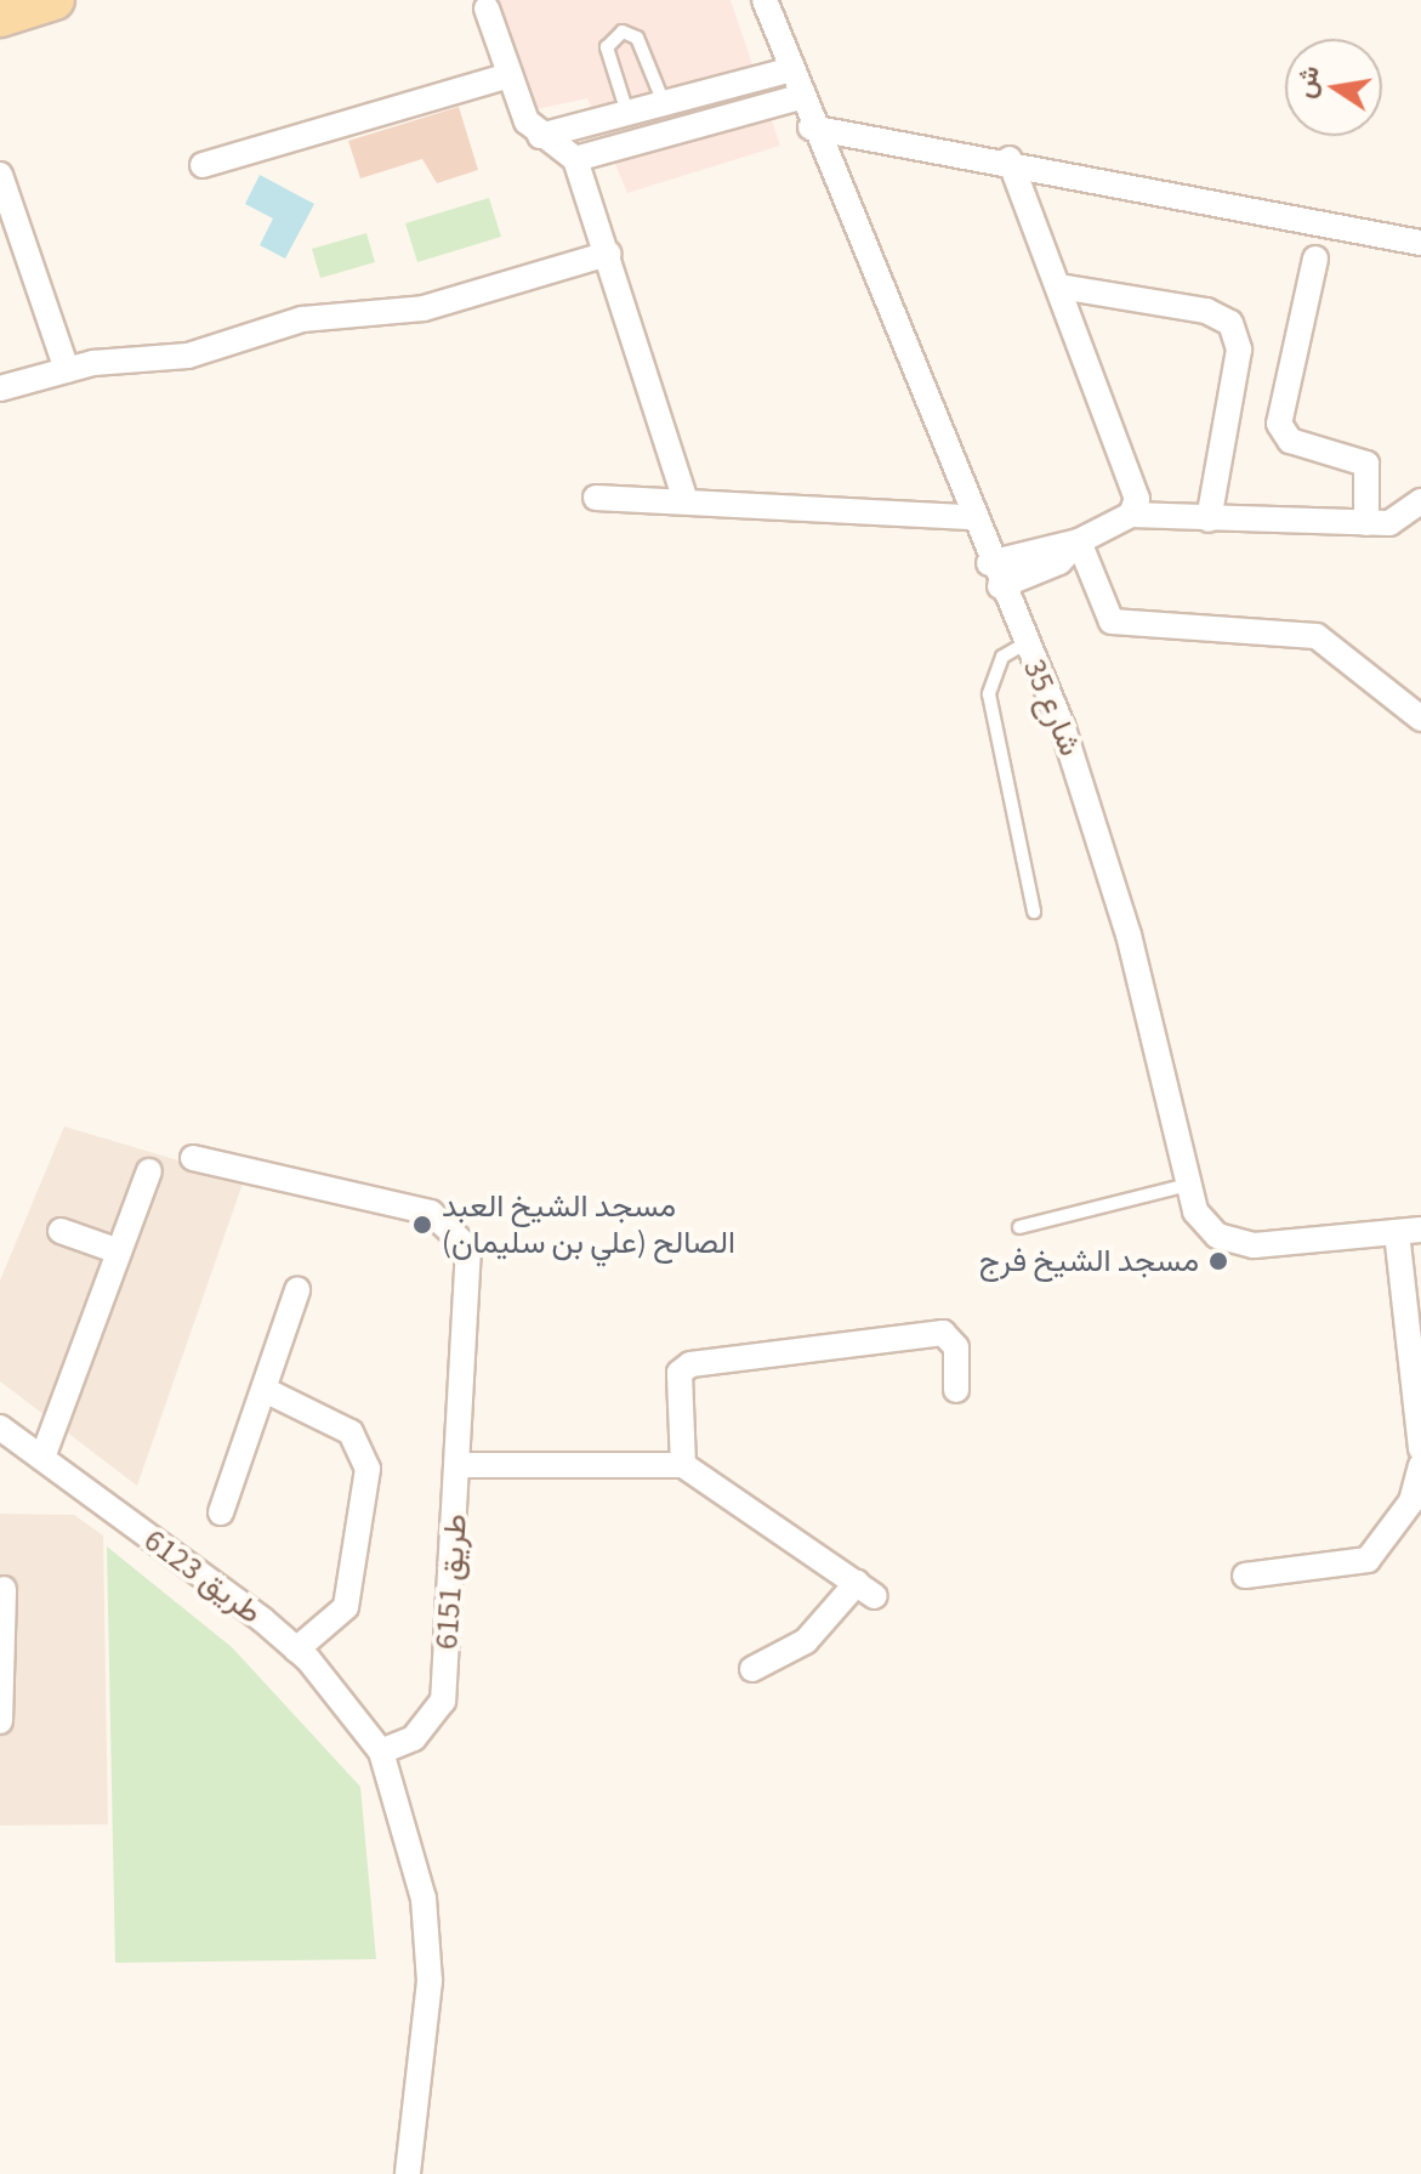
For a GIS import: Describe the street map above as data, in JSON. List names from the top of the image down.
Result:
{
  "streets": {
    "street": ["شارع 35", "طريق 6123", "طريق 6151"]
  },
  "crossings": [
    ["طريق 6123", "طريق 6151"]
  ],
  "places": ["مسجد الشيخ العبد الصالح (علي بن سليمان)", "مسجد الشيخ فرج"],
  "north": "left"
}
